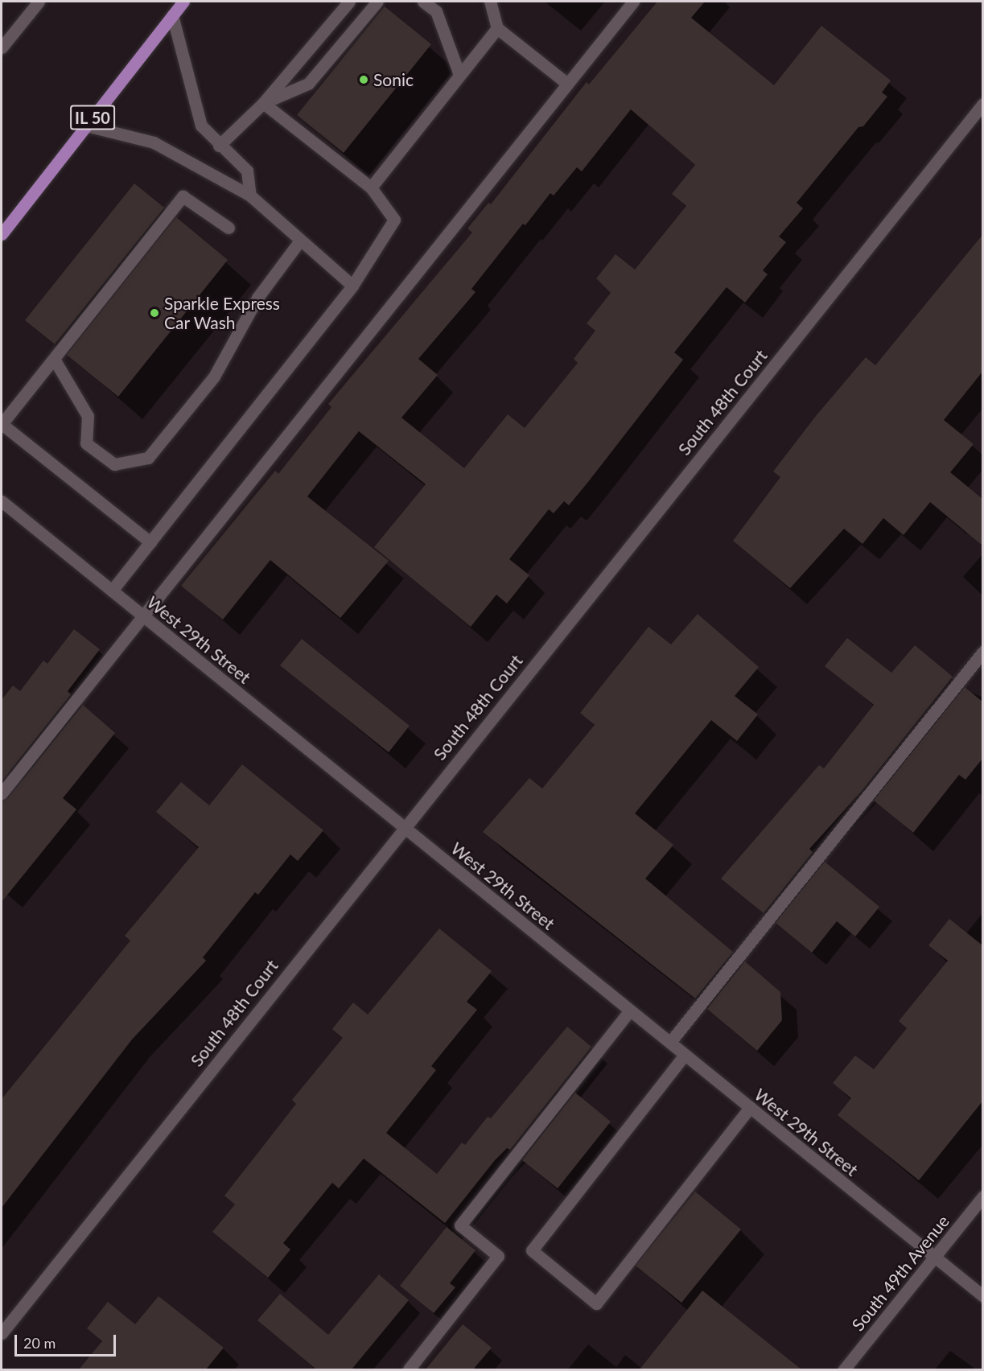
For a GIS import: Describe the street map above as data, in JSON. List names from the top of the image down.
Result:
{
  "streets": {
    "main road": ["IL 50"],
    "street": ["South 48th Court", "West 29th Street", "South 49th Avenue"]
  },
  "crossings": [
    ["South 48th Court", "West 29th Street"],
    ["West 29th Street", "South 49th Avenue"]
  ],
  "places": ["Sonic", "Sparkle Express Car Wash"],
  "scale_bar": "20 m"
}
